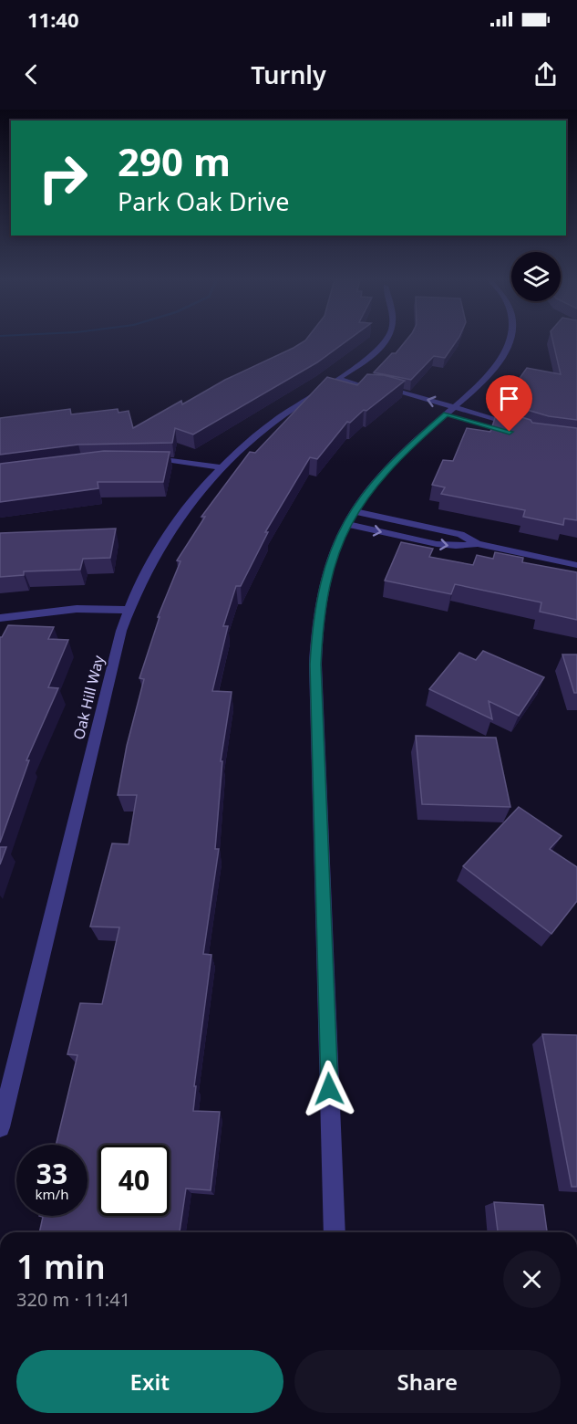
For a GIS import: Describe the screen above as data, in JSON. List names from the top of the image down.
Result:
{
  "streets": {
    "street": ["Oak Hill Way"]
  },
  "page": {
    "status": "11:40",
    "header": "Turnly",
    "turn": ["290 m", "Park Oak Drive"],
    "speed": "33 km/h",
    "limit": "40",
    "heading": ["1 min", "320 m · 11:41"],
    "buttons": ["Exit", "Share"]
  }
}
